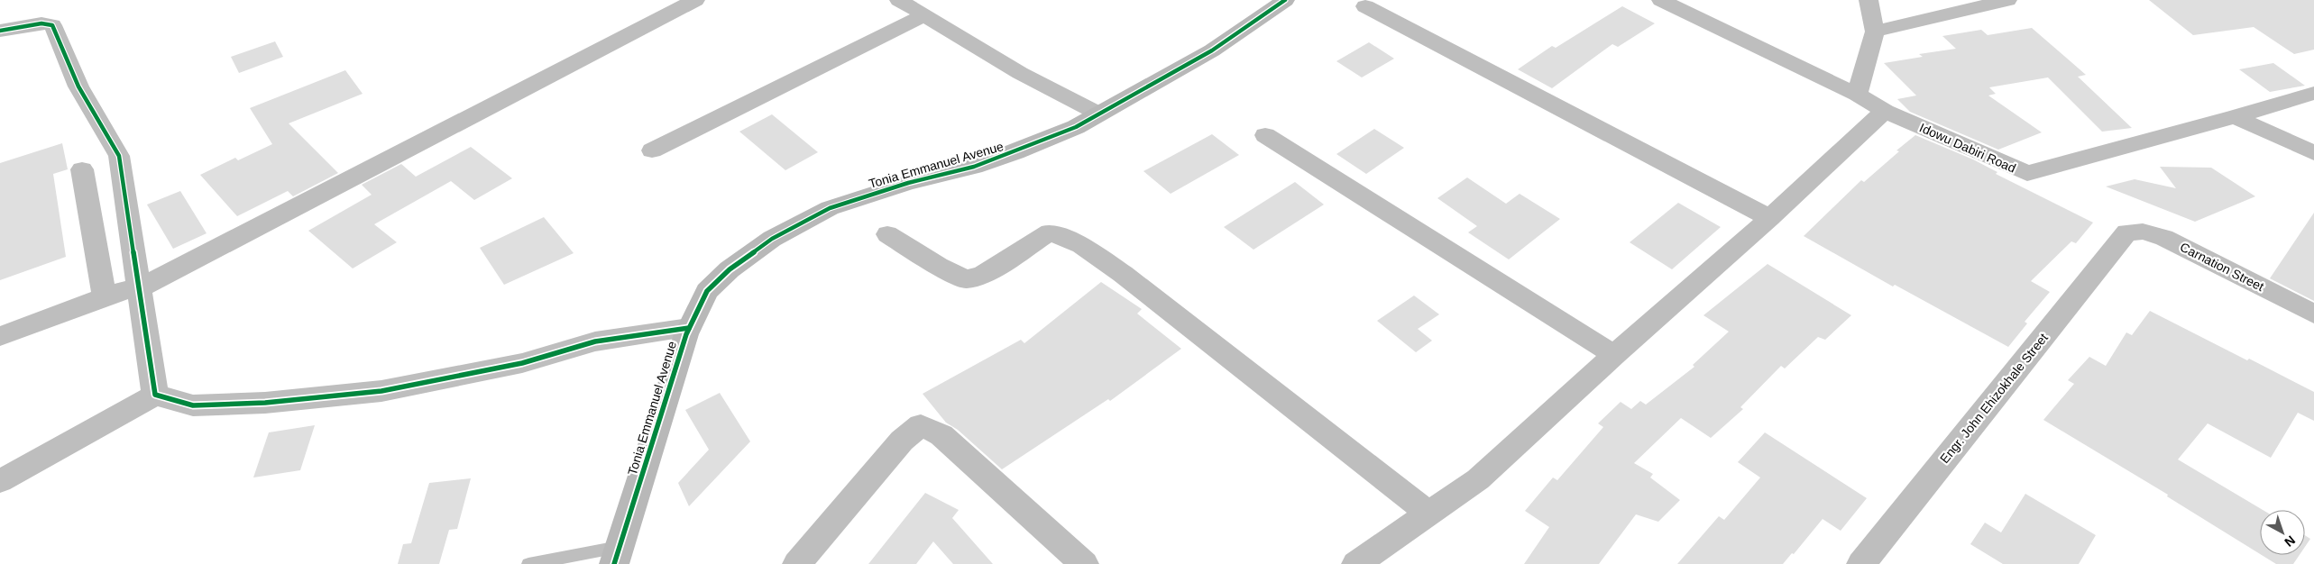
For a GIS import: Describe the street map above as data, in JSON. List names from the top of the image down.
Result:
{
  "streets": {
    "street": [
      "Idowu Dabiri Road",
      "Tonia Emmanuel Avenue",
      "Carnation Street",
      "Engr. John Ehizokhale Street"
    ]
  },
  "crossings": [
    ["Carnation Street", "Engr. John Ehizokhale Street"]
  ],
  "north": "bottom right"
}
